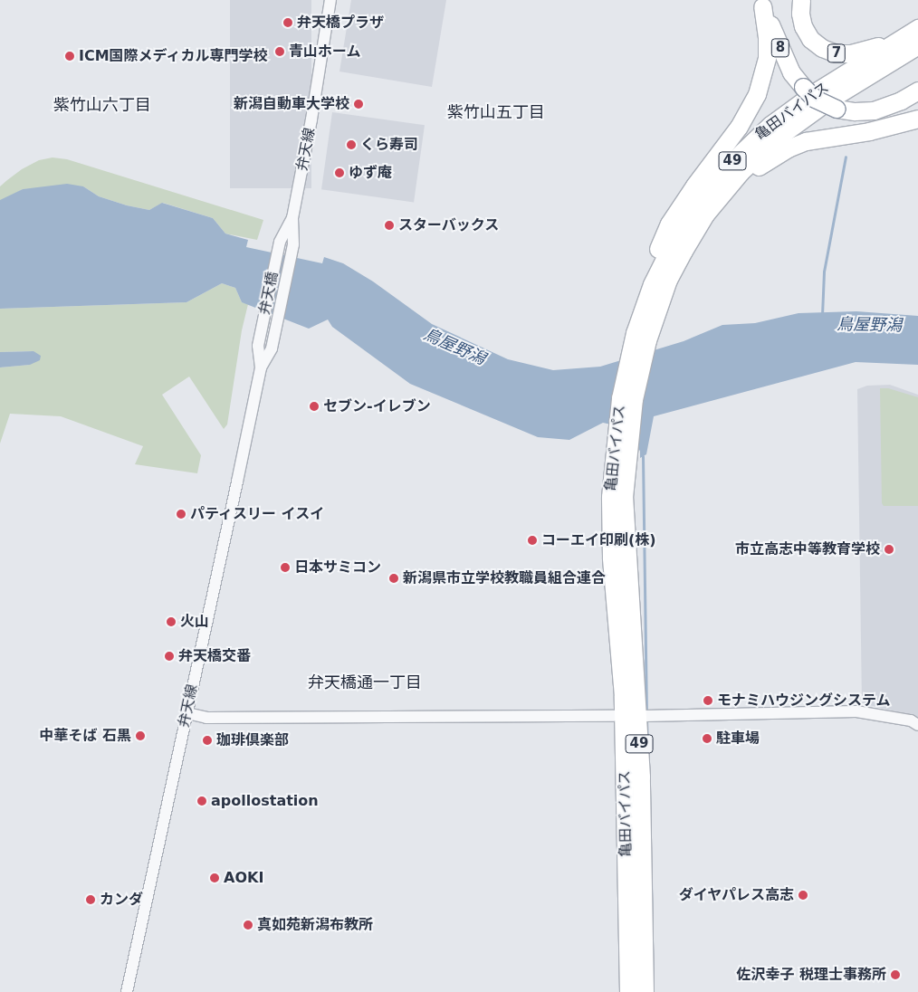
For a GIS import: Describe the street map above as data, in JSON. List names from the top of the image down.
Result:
{
  "streets": {
    "highway": [
      "8",
      "7",
      "亀田バイパス",
      "49"
    ],
    "street": ["弁天線", "弁天橋"]
  },
  "crossings": [
    ["7", "亀田バイパス"],
    ["弁天線", "弁天橋"]
  ],
  "districts": ["紫竹山六丁目", "紫竹山五丁目", "弁天橋通一丁目"],
  "water": ["鳥屋野潟"],
  "places": [
    "弁天橋プラザ",
    "青山ホーム",
    "ICM国際メディカル専門学校",
    "新潟自動車大学校",
    "くら寿司",
    "ゆず庵",
    "スターバックス",
    "セブン-イレブン",
    "パティスリー イスイ",
    "コーエイ印刷(株)",
    "市立高志中等教育学校",
    "日本サミコン",
    "新潟県市立学校教職員組合連合",
    "火山",
    "弁天橋交番",
    "モナミハウジングシステム",
    "中華そば 石黒",
    "駐車場",
    "珈琲倶楽部",
    "apollostation",
    "AOKI",
    "ダイヤパレス高志",
    "カンダ",
    "真如苑新潟布教所",
    "佐沢幸子 税理士事務所"
  ]
}
